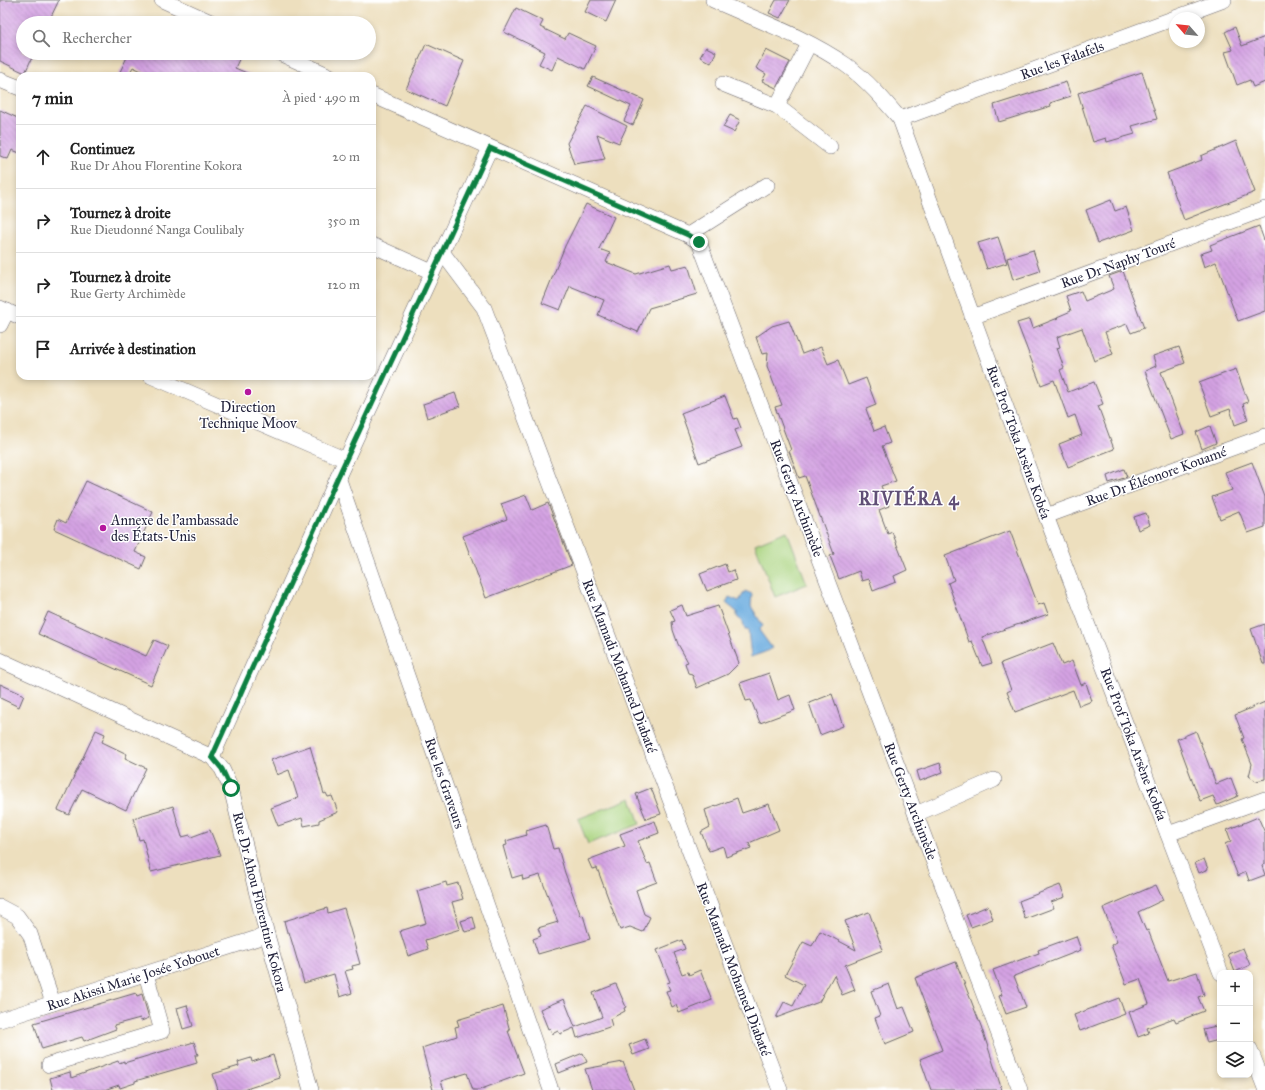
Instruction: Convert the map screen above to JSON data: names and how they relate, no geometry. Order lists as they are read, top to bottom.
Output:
{
  "streets": {
    "street": [
      "Rue les Falafels",
      "Rue Dr Naphy Touré",
      "Rue Prof Toka Arsène Kobéa",
      "Rue Dr Éléonore Kouamé",
      "Rue Gerty Archimède",
      "Rue Mamadi Mohamed Diabaté",
      "Rue les Graveurs",
      "Rue Dr Ahou Florentine Kokora",
      "Rue Akissi Marie Josée Yobouet"
    ]
  },
  "crossings": [
    ["Rue les Falafels", "Rue Prof Toka Arsène Kobéa"],
    ["Rue Dr Naphy Touré", "Rue Prof Toka Arsène Kobéa"],
    ["Rue Prof Toka Arsène Kobéa", "Rue Dr Éléonore Kouamé"],
    ["Rue Dr Ahou Florentine Kokora", "Rue Akissi Marie Josée Yobouet"]
  ],
  "districts": ["RIVIÉRA 4"],
  "places": ["Direction Technique Moov", "Annexe de l'ambassade des États-Unis"],
  "north": "top left",
  "page": {
    "search": "Rechercher",
    "heading": ["7 min", "À pied · 490 m"],
    "list": [
      ["Continuez", "Rue Dr Ahou Florentine Kokora", "20 m"],
      ["Tournez à droite", "Rue Dieudonné Nanga Coulibaly", "350 m"],
      ["Tournez à droite", "Rue Gerty Archimède", "120 m"],
      "Arrivée à destination"
    ],
    "map_buttons": ["+", "−"]
  }
}
